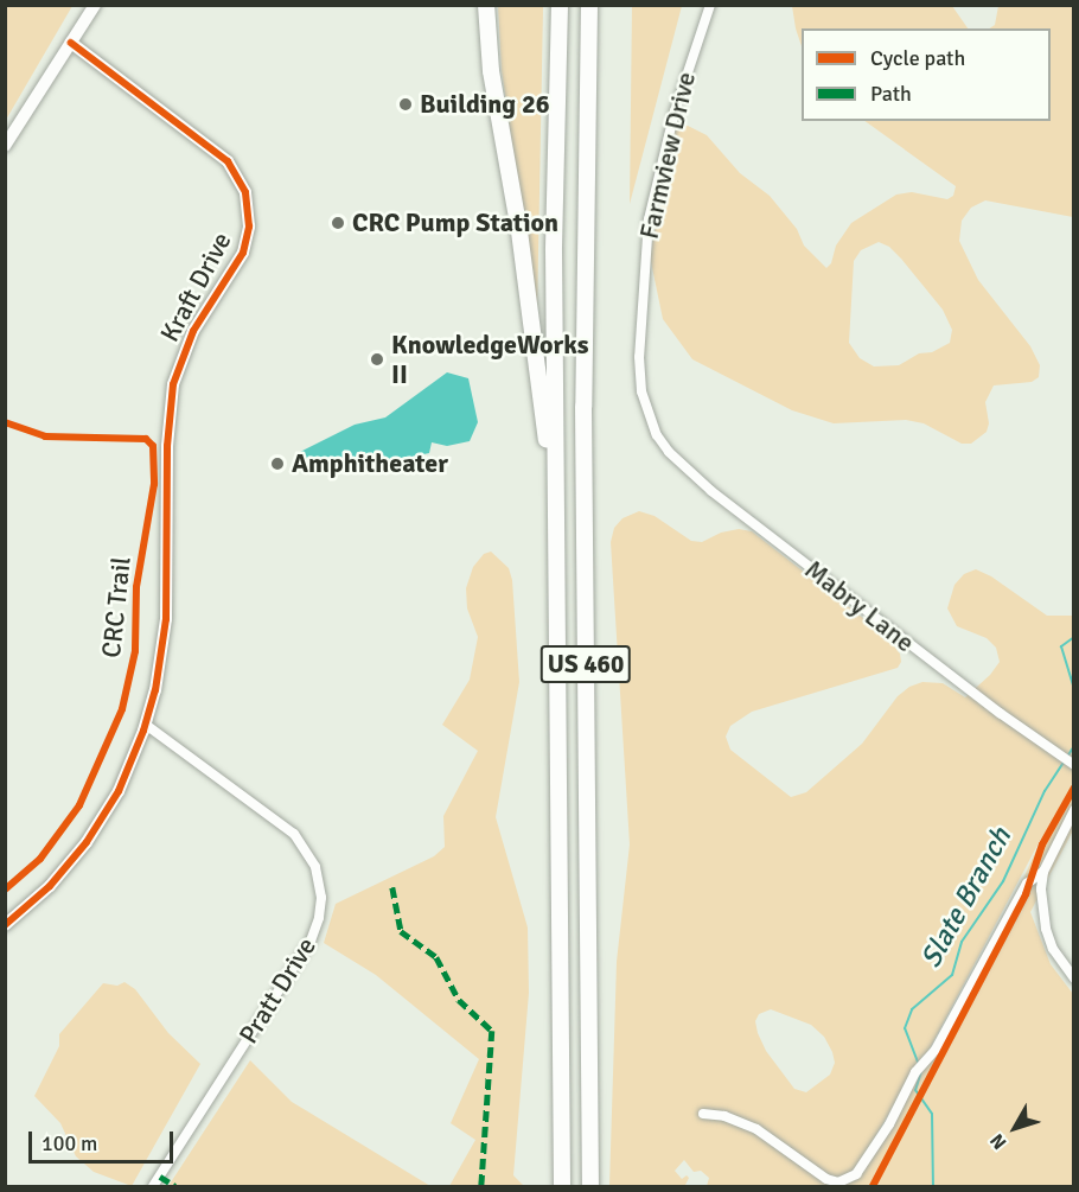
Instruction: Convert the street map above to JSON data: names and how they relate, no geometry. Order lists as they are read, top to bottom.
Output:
{
  "streets": {
    "highway": ["US 460"],
    "street": [
      "Farmview Drive",
      "Kraft Drive",
      "Mabry Lane",
      "Pratt Drive"
    ],
    "cycle path": ["CRC Trail"]
  },
  "crossings": [
    ["Farmview Drive", "Mabry Lane"],
    ["Kraft Drive", "Pratt Drive"]
  ],
  "water": ["Slate Branch"],
  "places": [
    "Building 26",
    "CRC Pump Station",
    "KnowledgeWorks II",
    "Amphitheater"
  ],
  "legend": ["Cycle path", "Path"],
  "scale_bar": "100 m",
  "north": "bottom left"
}
